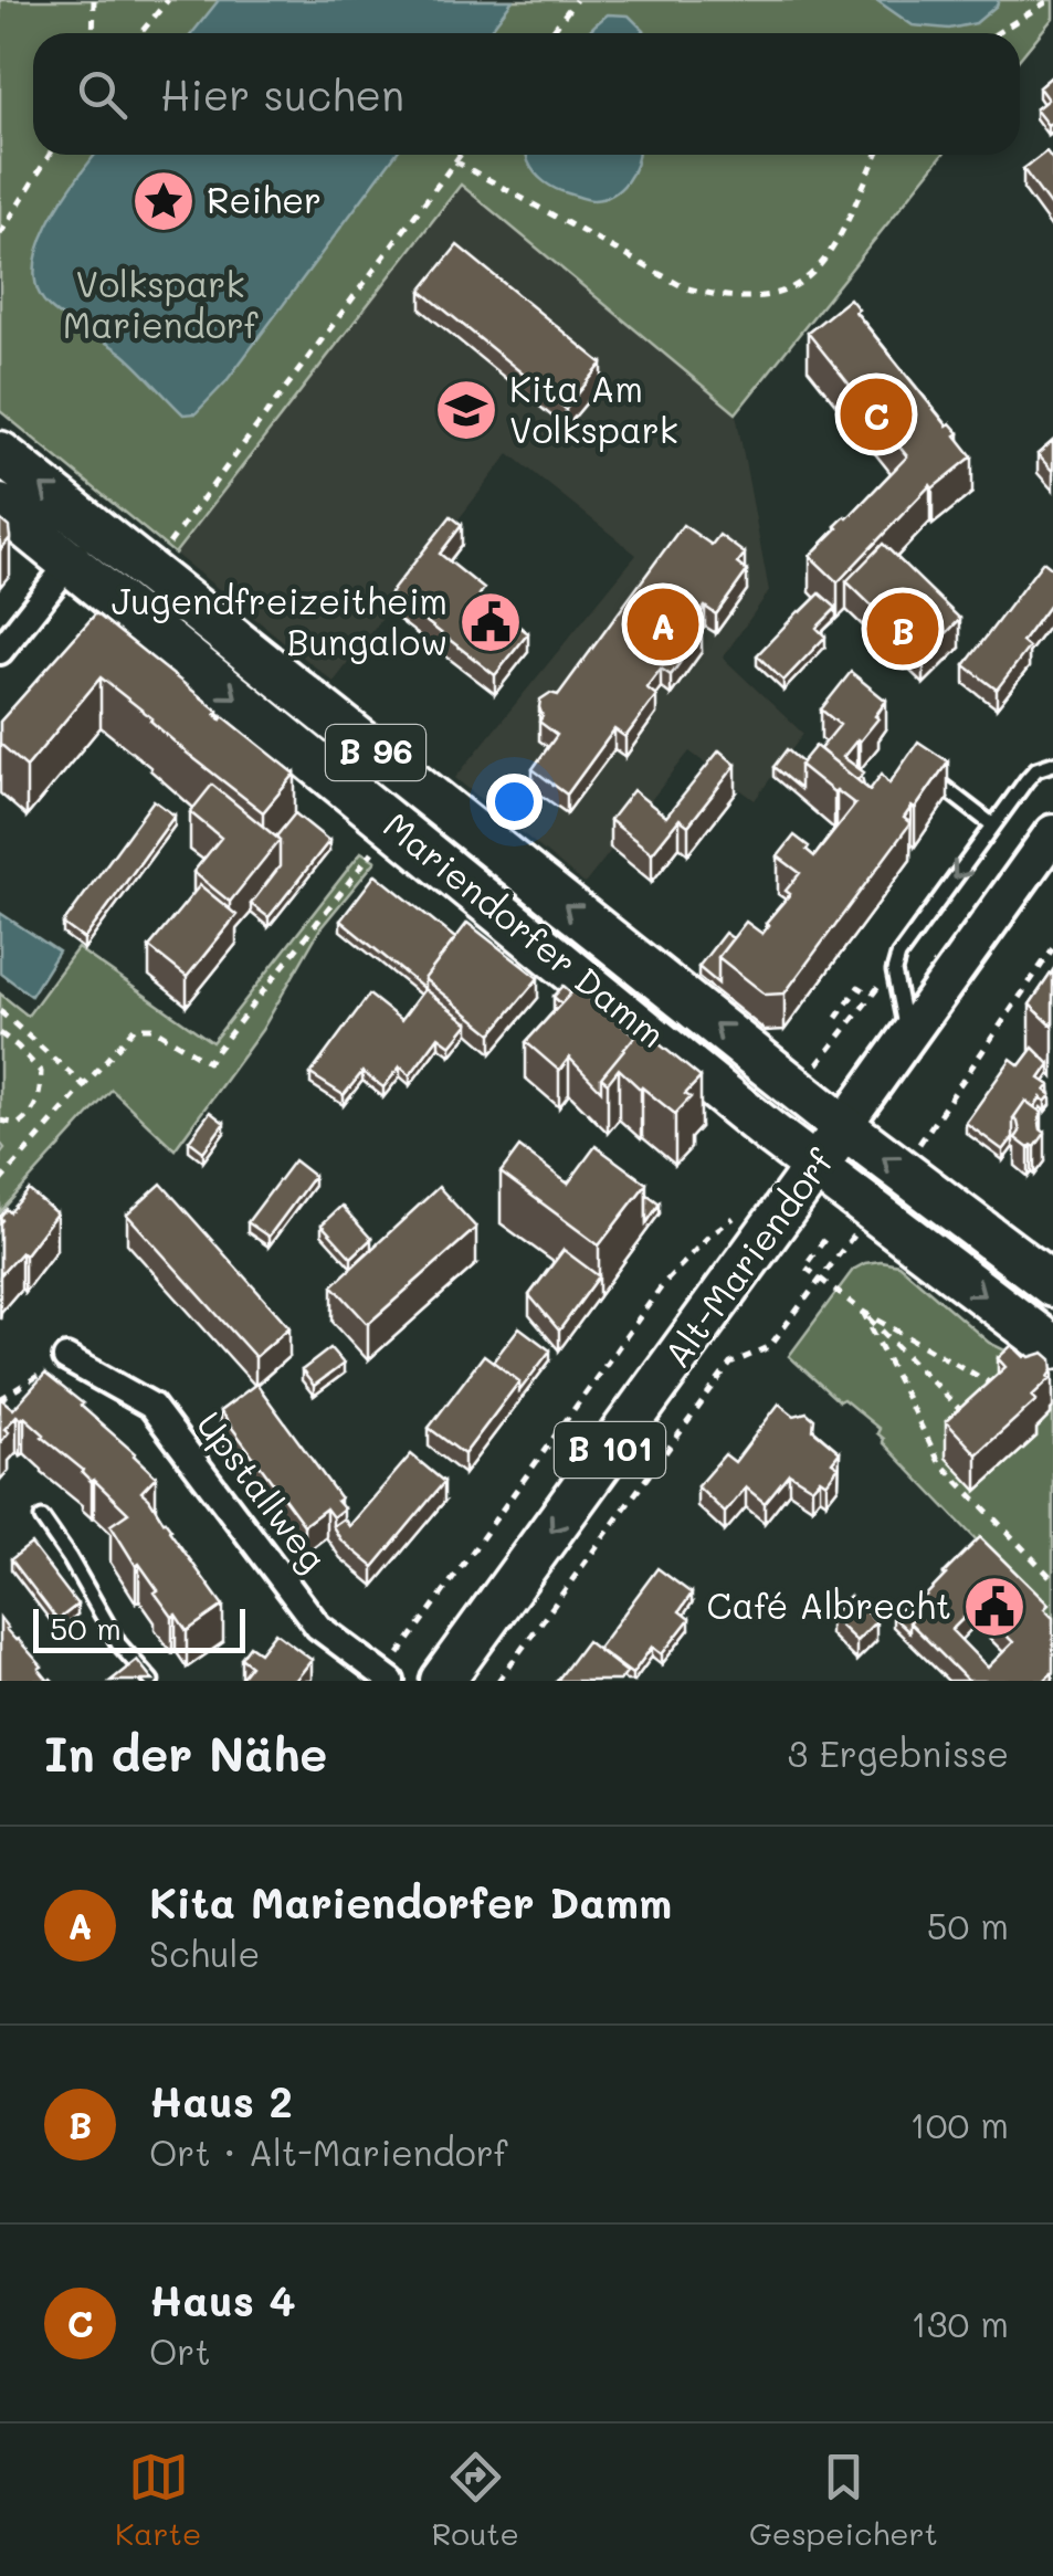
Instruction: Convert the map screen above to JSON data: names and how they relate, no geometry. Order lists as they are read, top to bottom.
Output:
{
  "streets": {
    "main road": [
      "B 96",
      "Mariendorfer Damm",
      "Alt-Mariendorf",
      "B 101"
    ],
    "street": ["Upstallweg"]
  },
  "crossings": [
    ["Mariendorfer Damm", "Alt-Mariendorf"]
  ],
  "one_way": ["Alt-Mariendorf"],
  "parks": ["Volkspark Mariendorf"],
  "places": {
    "place": ["Reiher"],
    "school or university": ["Kita Am Volkspark"],
    "public building": ["Jugendfreizeitheim Bungalow", "Café Albrecht"]
  },
  "scale_bar": "50 m",
  "page": {
    "search": "Hier suchen",
    "pins": ["C", "A", "B"],
    "scale": "50 m",
    "heading": ["In der Nähe", "3 Ergebnisse"],
    "list": [
      {
        "mark": "A",
        "name": "Kita Mariendorfer Damm",
        "note": "Schule",
        "value": "50 m"
      },
      {
        "mark": "B",
        "name": "Haus 2",
        "note": "Ort · Alt-Mariendorf",
        "value": "100 m"
      },
      {
        "mark": "C",
        "name": "Haus 4",
        "note": "Ort",
        "value": "130 m"
      }
    ],
    "nav": ["Karte", "Route", "Gespeichert"]
  }
}
